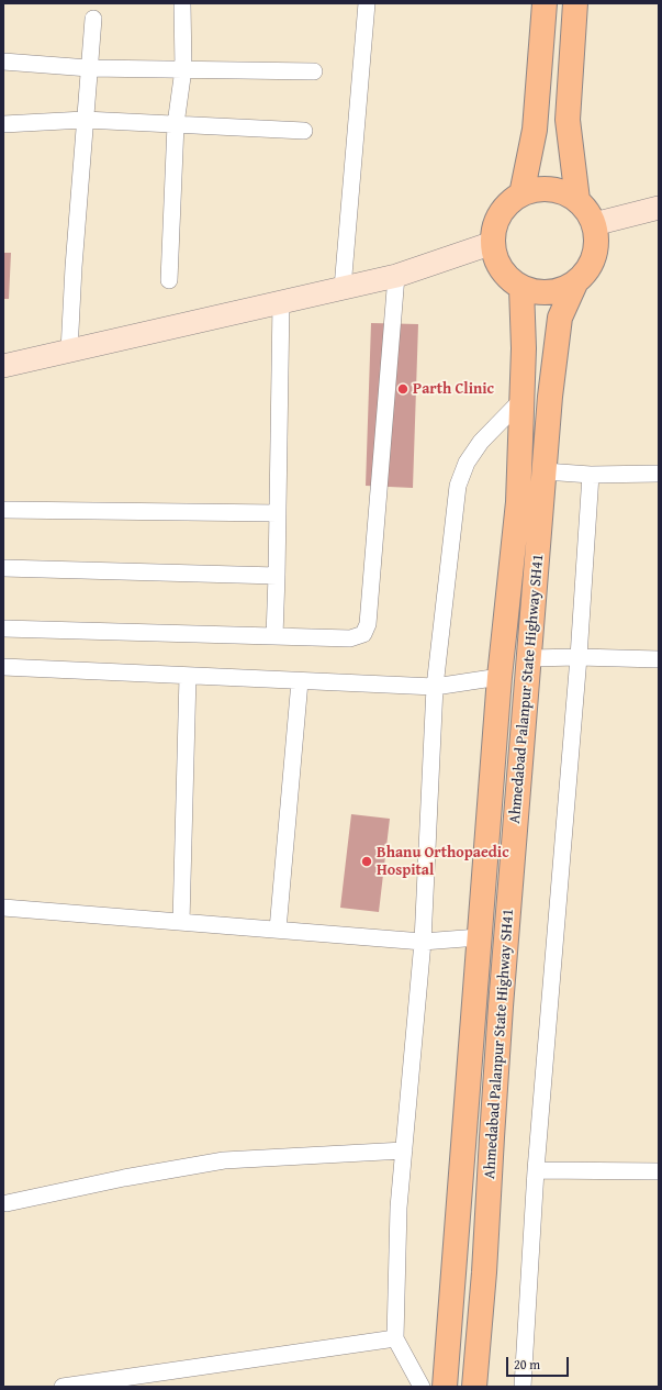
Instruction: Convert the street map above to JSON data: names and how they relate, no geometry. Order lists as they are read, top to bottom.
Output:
{
  "streets": {
    "main road": ["Ahmedabad Palanpur State Highway SH41"]
  },
  "places": ["Parth Clinic", "Bhanu Orthopaedic Hospital"],
  "scale_bar": "20 m"
}
